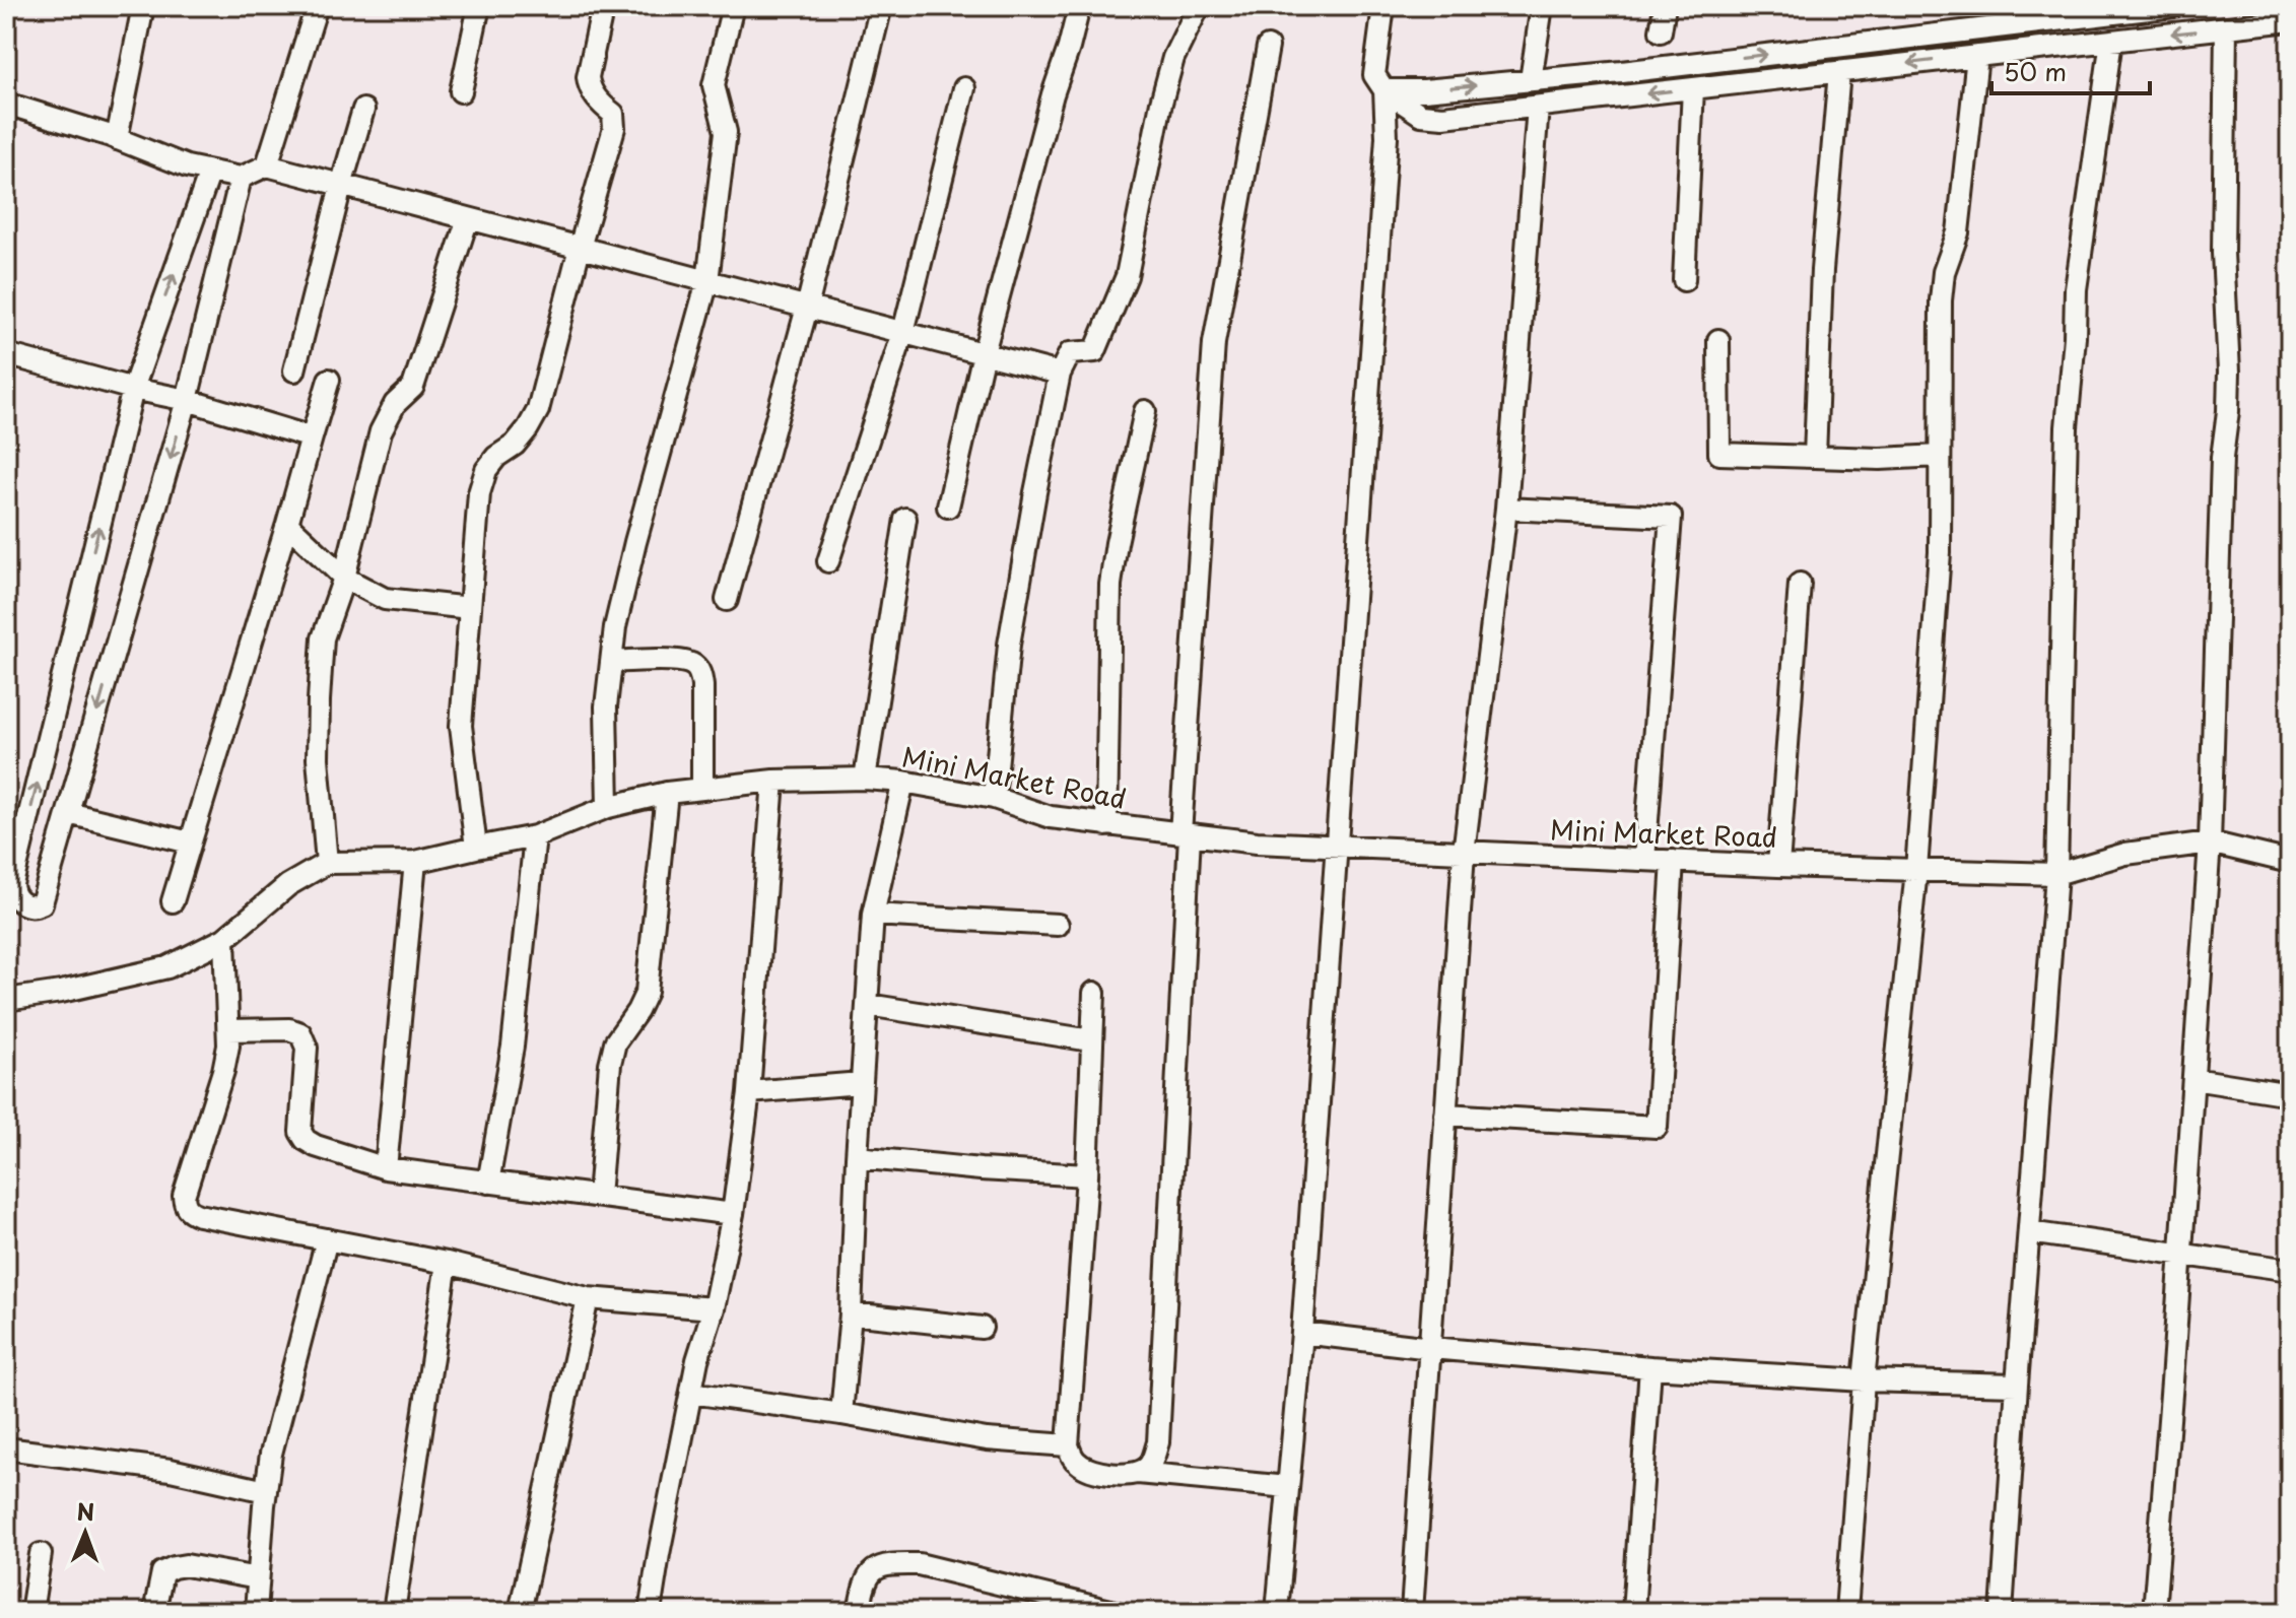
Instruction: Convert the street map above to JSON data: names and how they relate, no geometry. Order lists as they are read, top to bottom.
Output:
{
  "streets": {
    "street": ["Mini Market Road"]
  },
  "scale_bar": "50 m",
  "north": "top"
}
